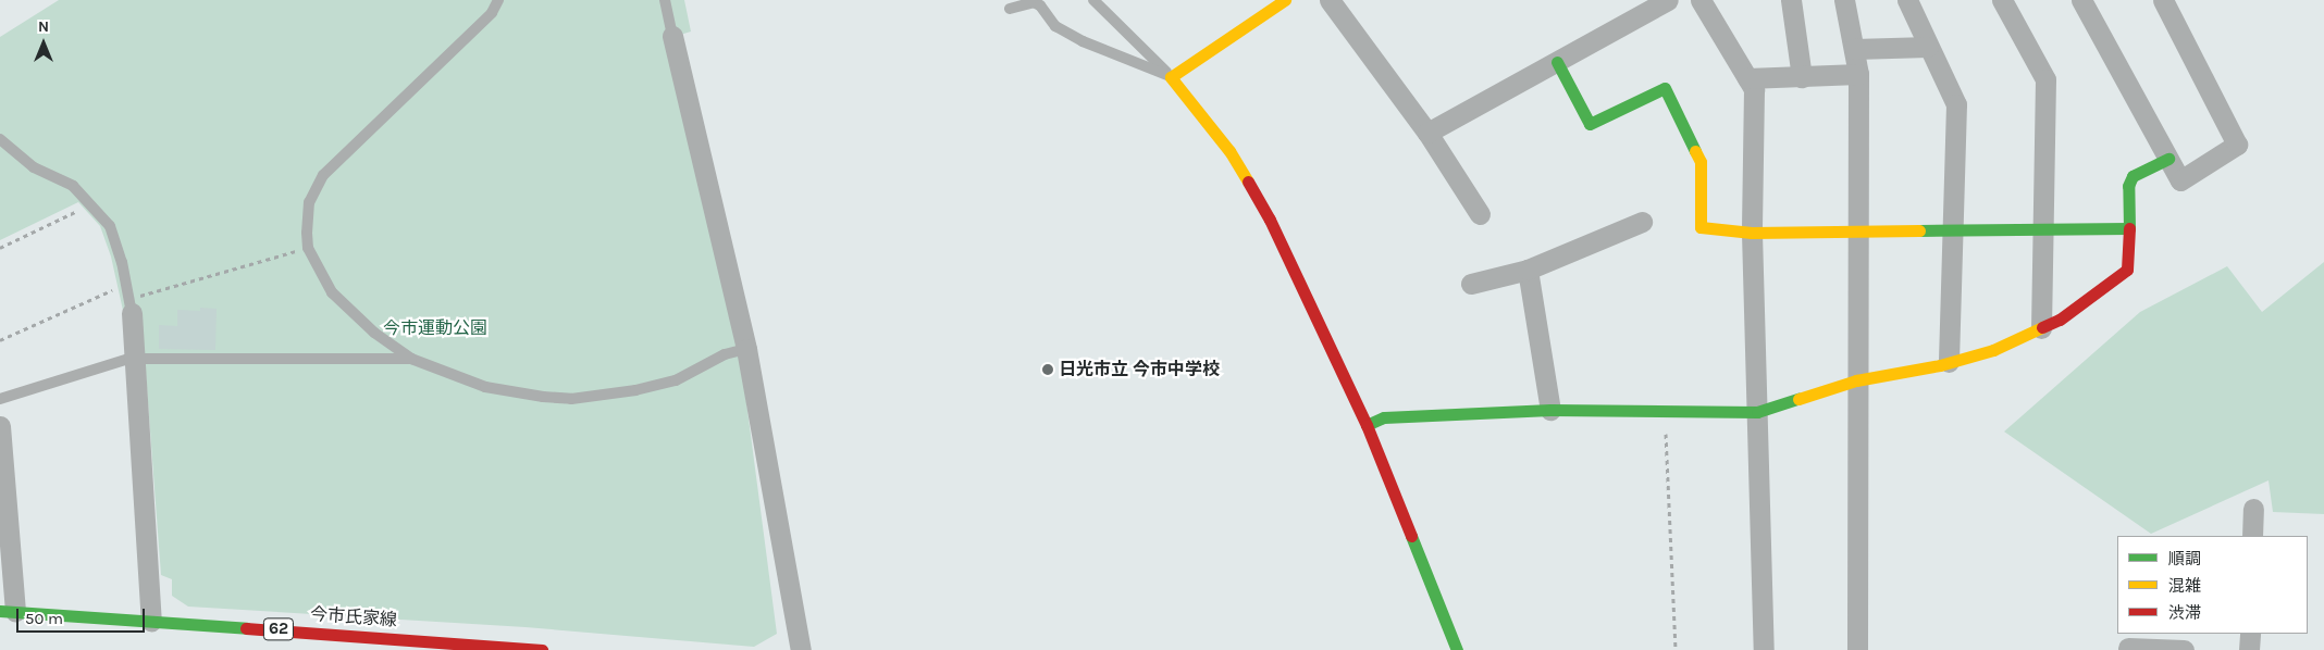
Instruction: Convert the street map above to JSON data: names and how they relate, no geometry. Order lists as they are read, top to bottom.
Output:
{
  "streets": {
    "street": ["今市氏家線", "62"]
  },
  "parks": ["今市運動公園"],
  "places": ["日光市立 今市中学校"],
  "legend": ["順調", "混雑", "渋滞"],
  "scale_bar": "50 m",
  "north": "top"
}
